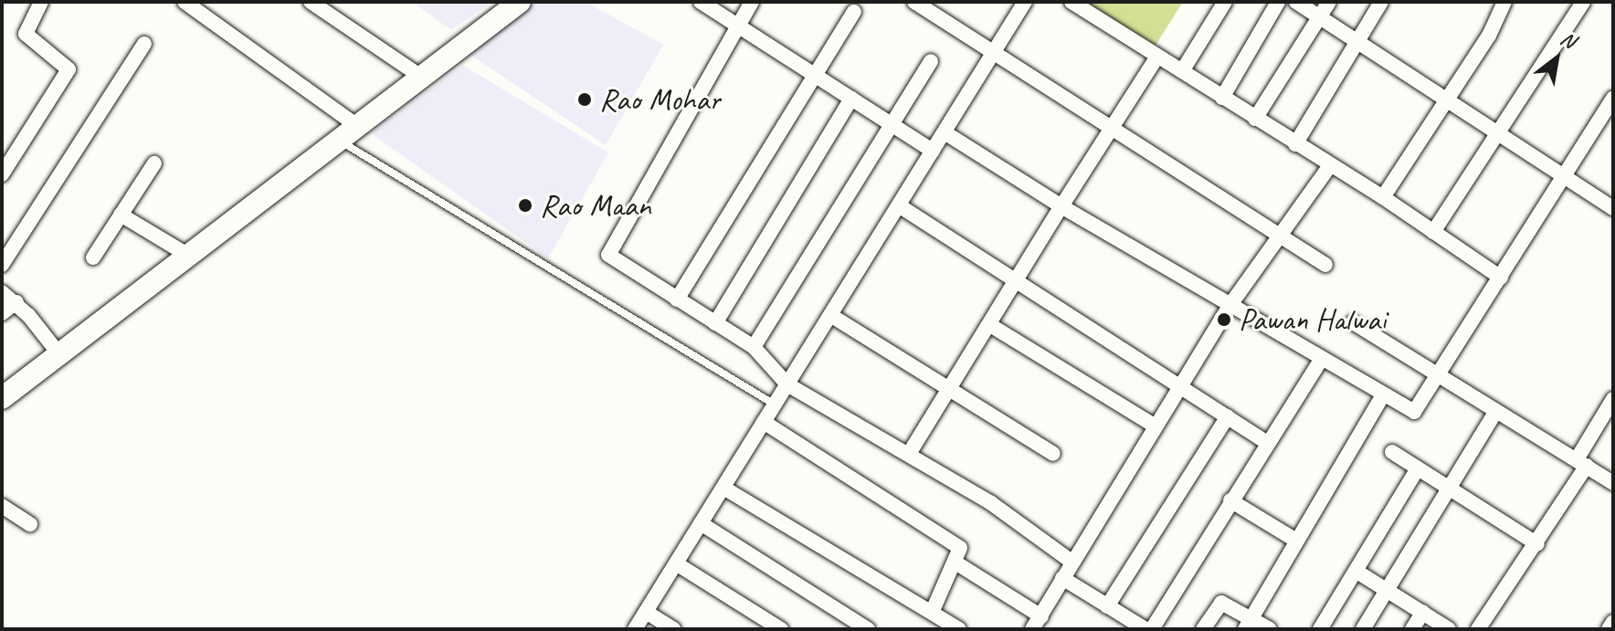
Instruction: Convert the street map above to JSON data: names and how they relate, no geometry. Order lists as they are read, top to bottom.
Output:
{
  "places": ["Rao Mohar", "Rao Maan", "Pawan Halwai"],
  "north": "top right"
}
